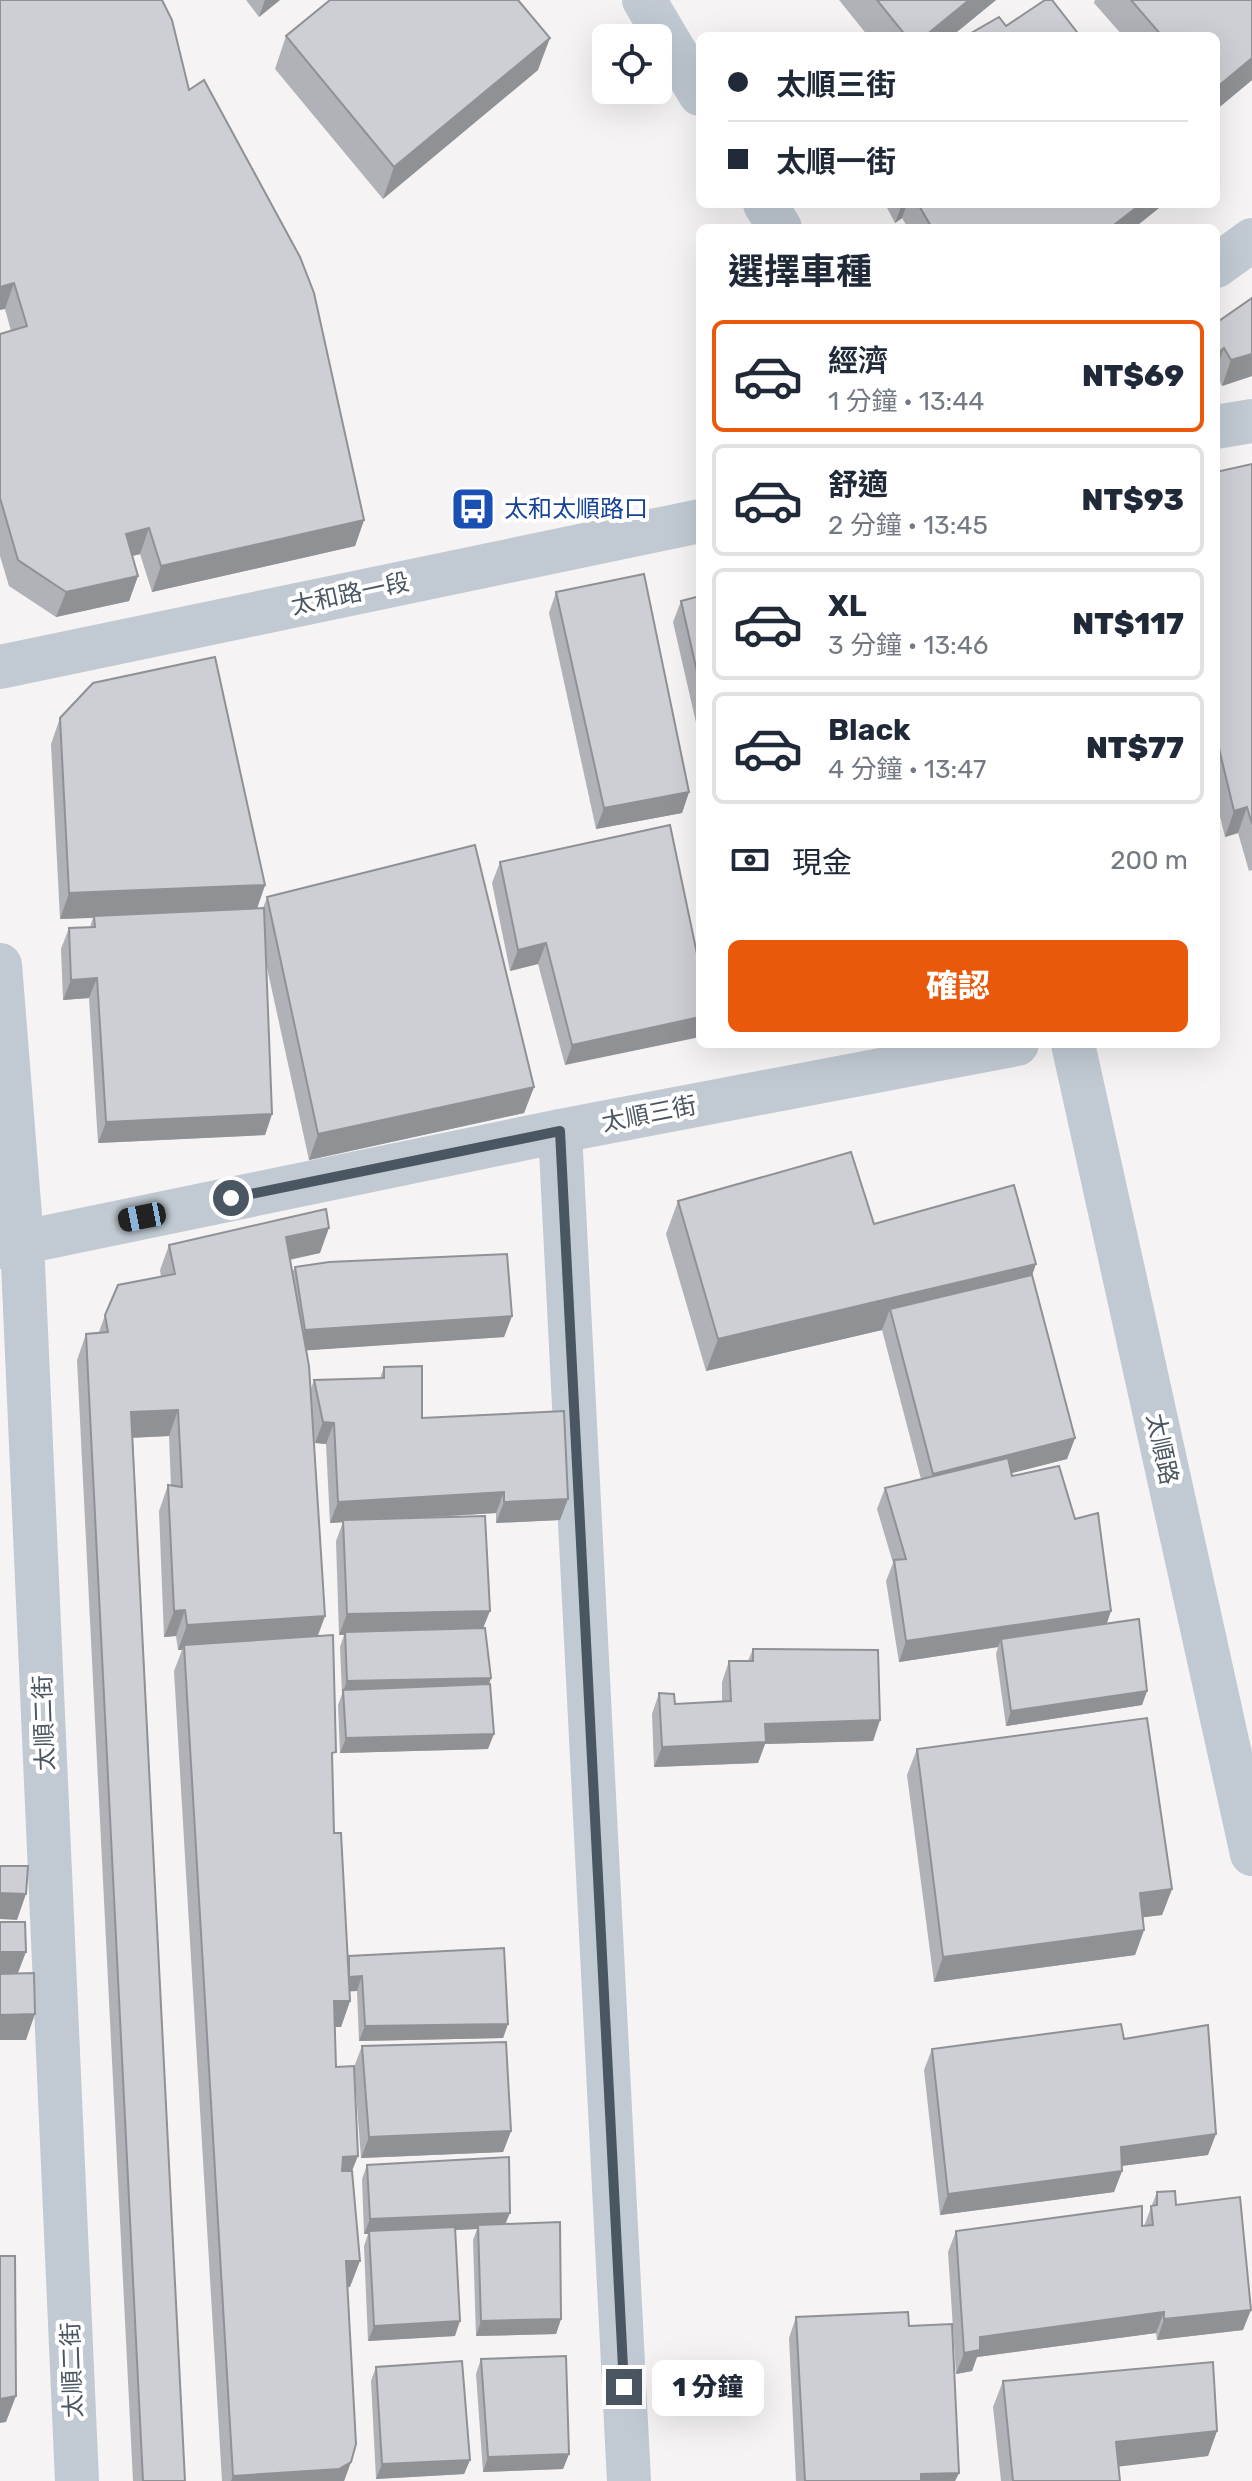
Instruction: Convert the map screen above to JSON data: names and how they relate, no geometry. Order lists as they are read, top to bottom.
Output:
{
  "streets": {
    "street": [
      "太和路一段",
      "太順三街",
      "太順路",
      "太順二街"
    ]
  },
  "crossings": [
    ["太順三街", "太順二街"]
  ],
  "places": {
    "bus stop": ["太和太順路口"]
  },
  "page": {
    "banner": ["太順三街", "太順一街"],
    "heading": "選擇車種",
    "list": [
      {
        "name": "經濟",
        "note": "1 分鐘 · 13:44",
        "value": "NT$69"
      },
      {
        "name": "舒適",
        "note": "2 分鐘 · 13:45",
        "value": "NT$93"
      },
      {
        "name": "XL",
        "note": "3 分鐘 · 13:46",
        "value": "NT$117"
      },
      {
        "name": "Black",
        "note": "4 分鐘 · 13:47",
        "value": "NT$77"
      }
    ],
    "pay": ["現金", "200 m"],
    "buttons": "確認",
    "bubble": "1 分鐘"
  }
}
